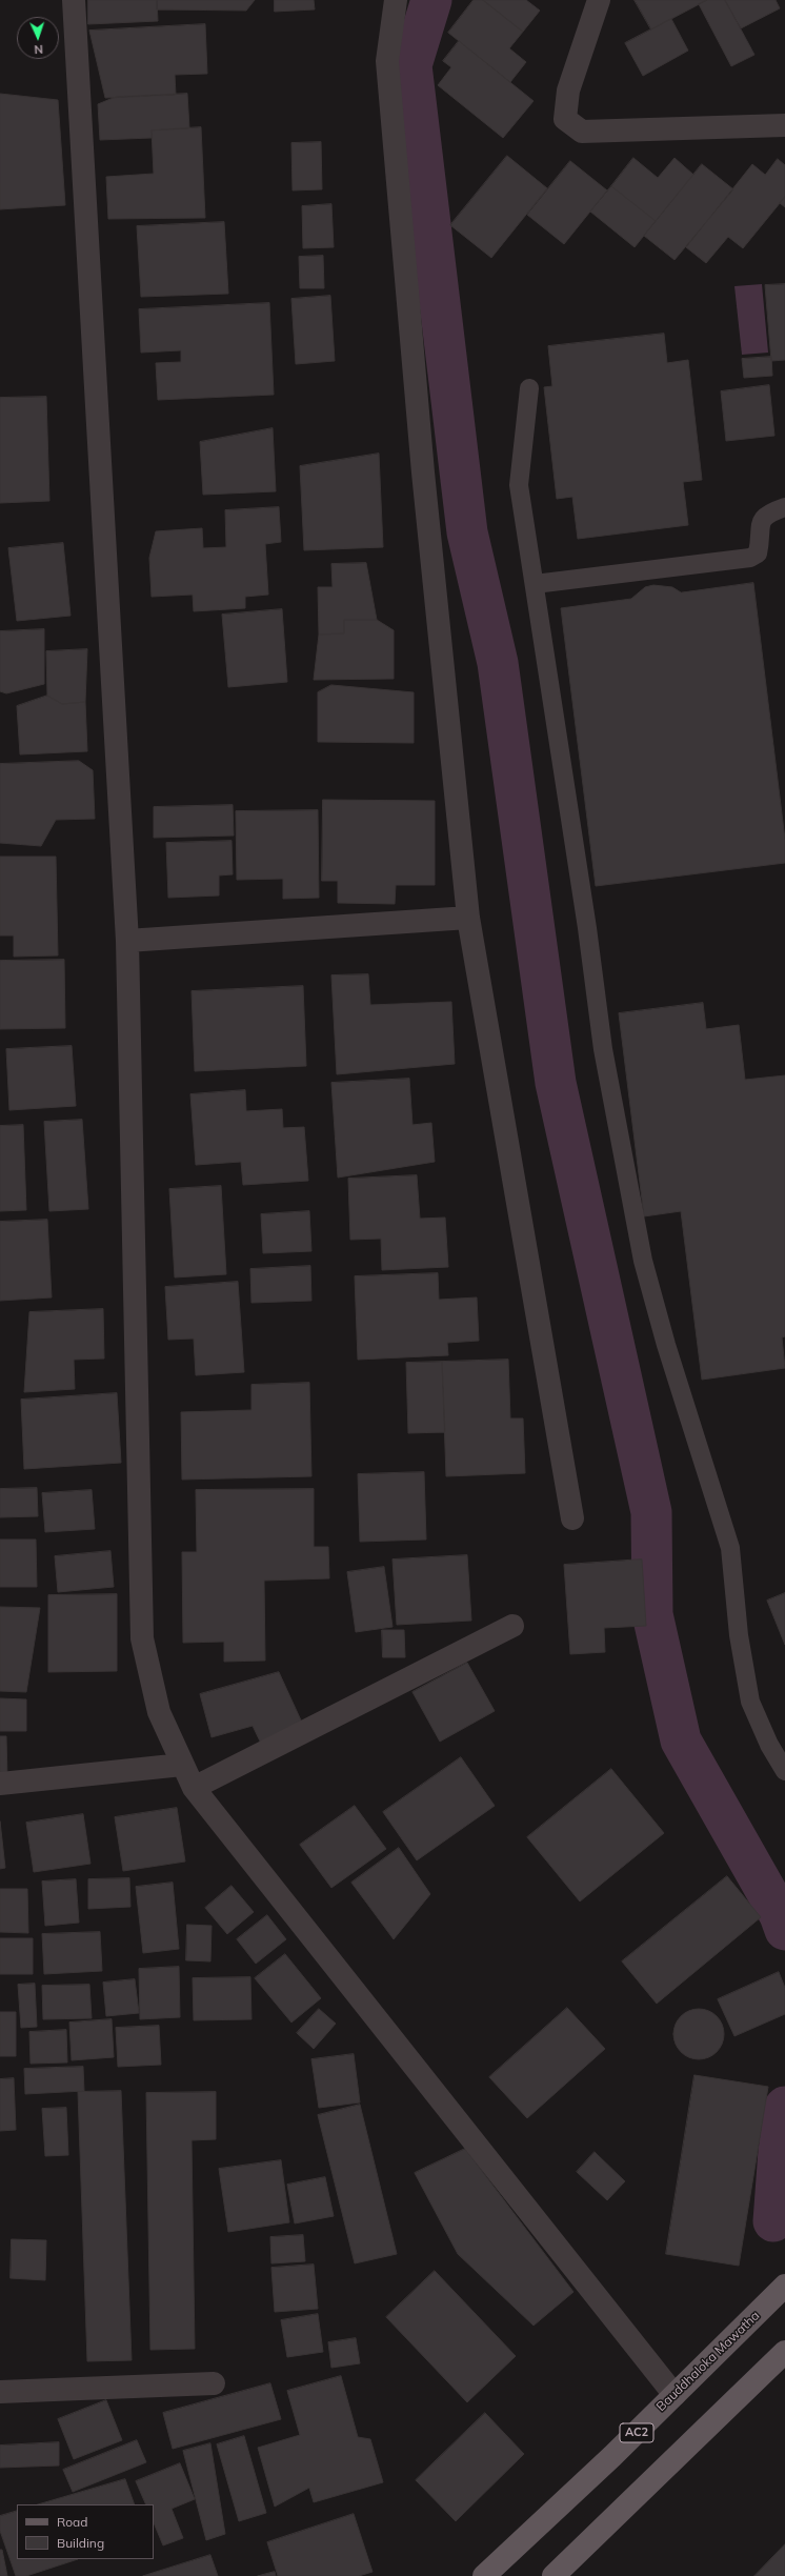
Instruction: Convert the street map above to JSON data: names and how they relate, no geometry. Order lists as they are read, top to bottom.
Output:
{
  "streets": {
    "main road": ["Bauddhaloka Mawatha", "AC2"]
  },
  "legend": ["Road", "Building"],
  "north": "bottom"
}
